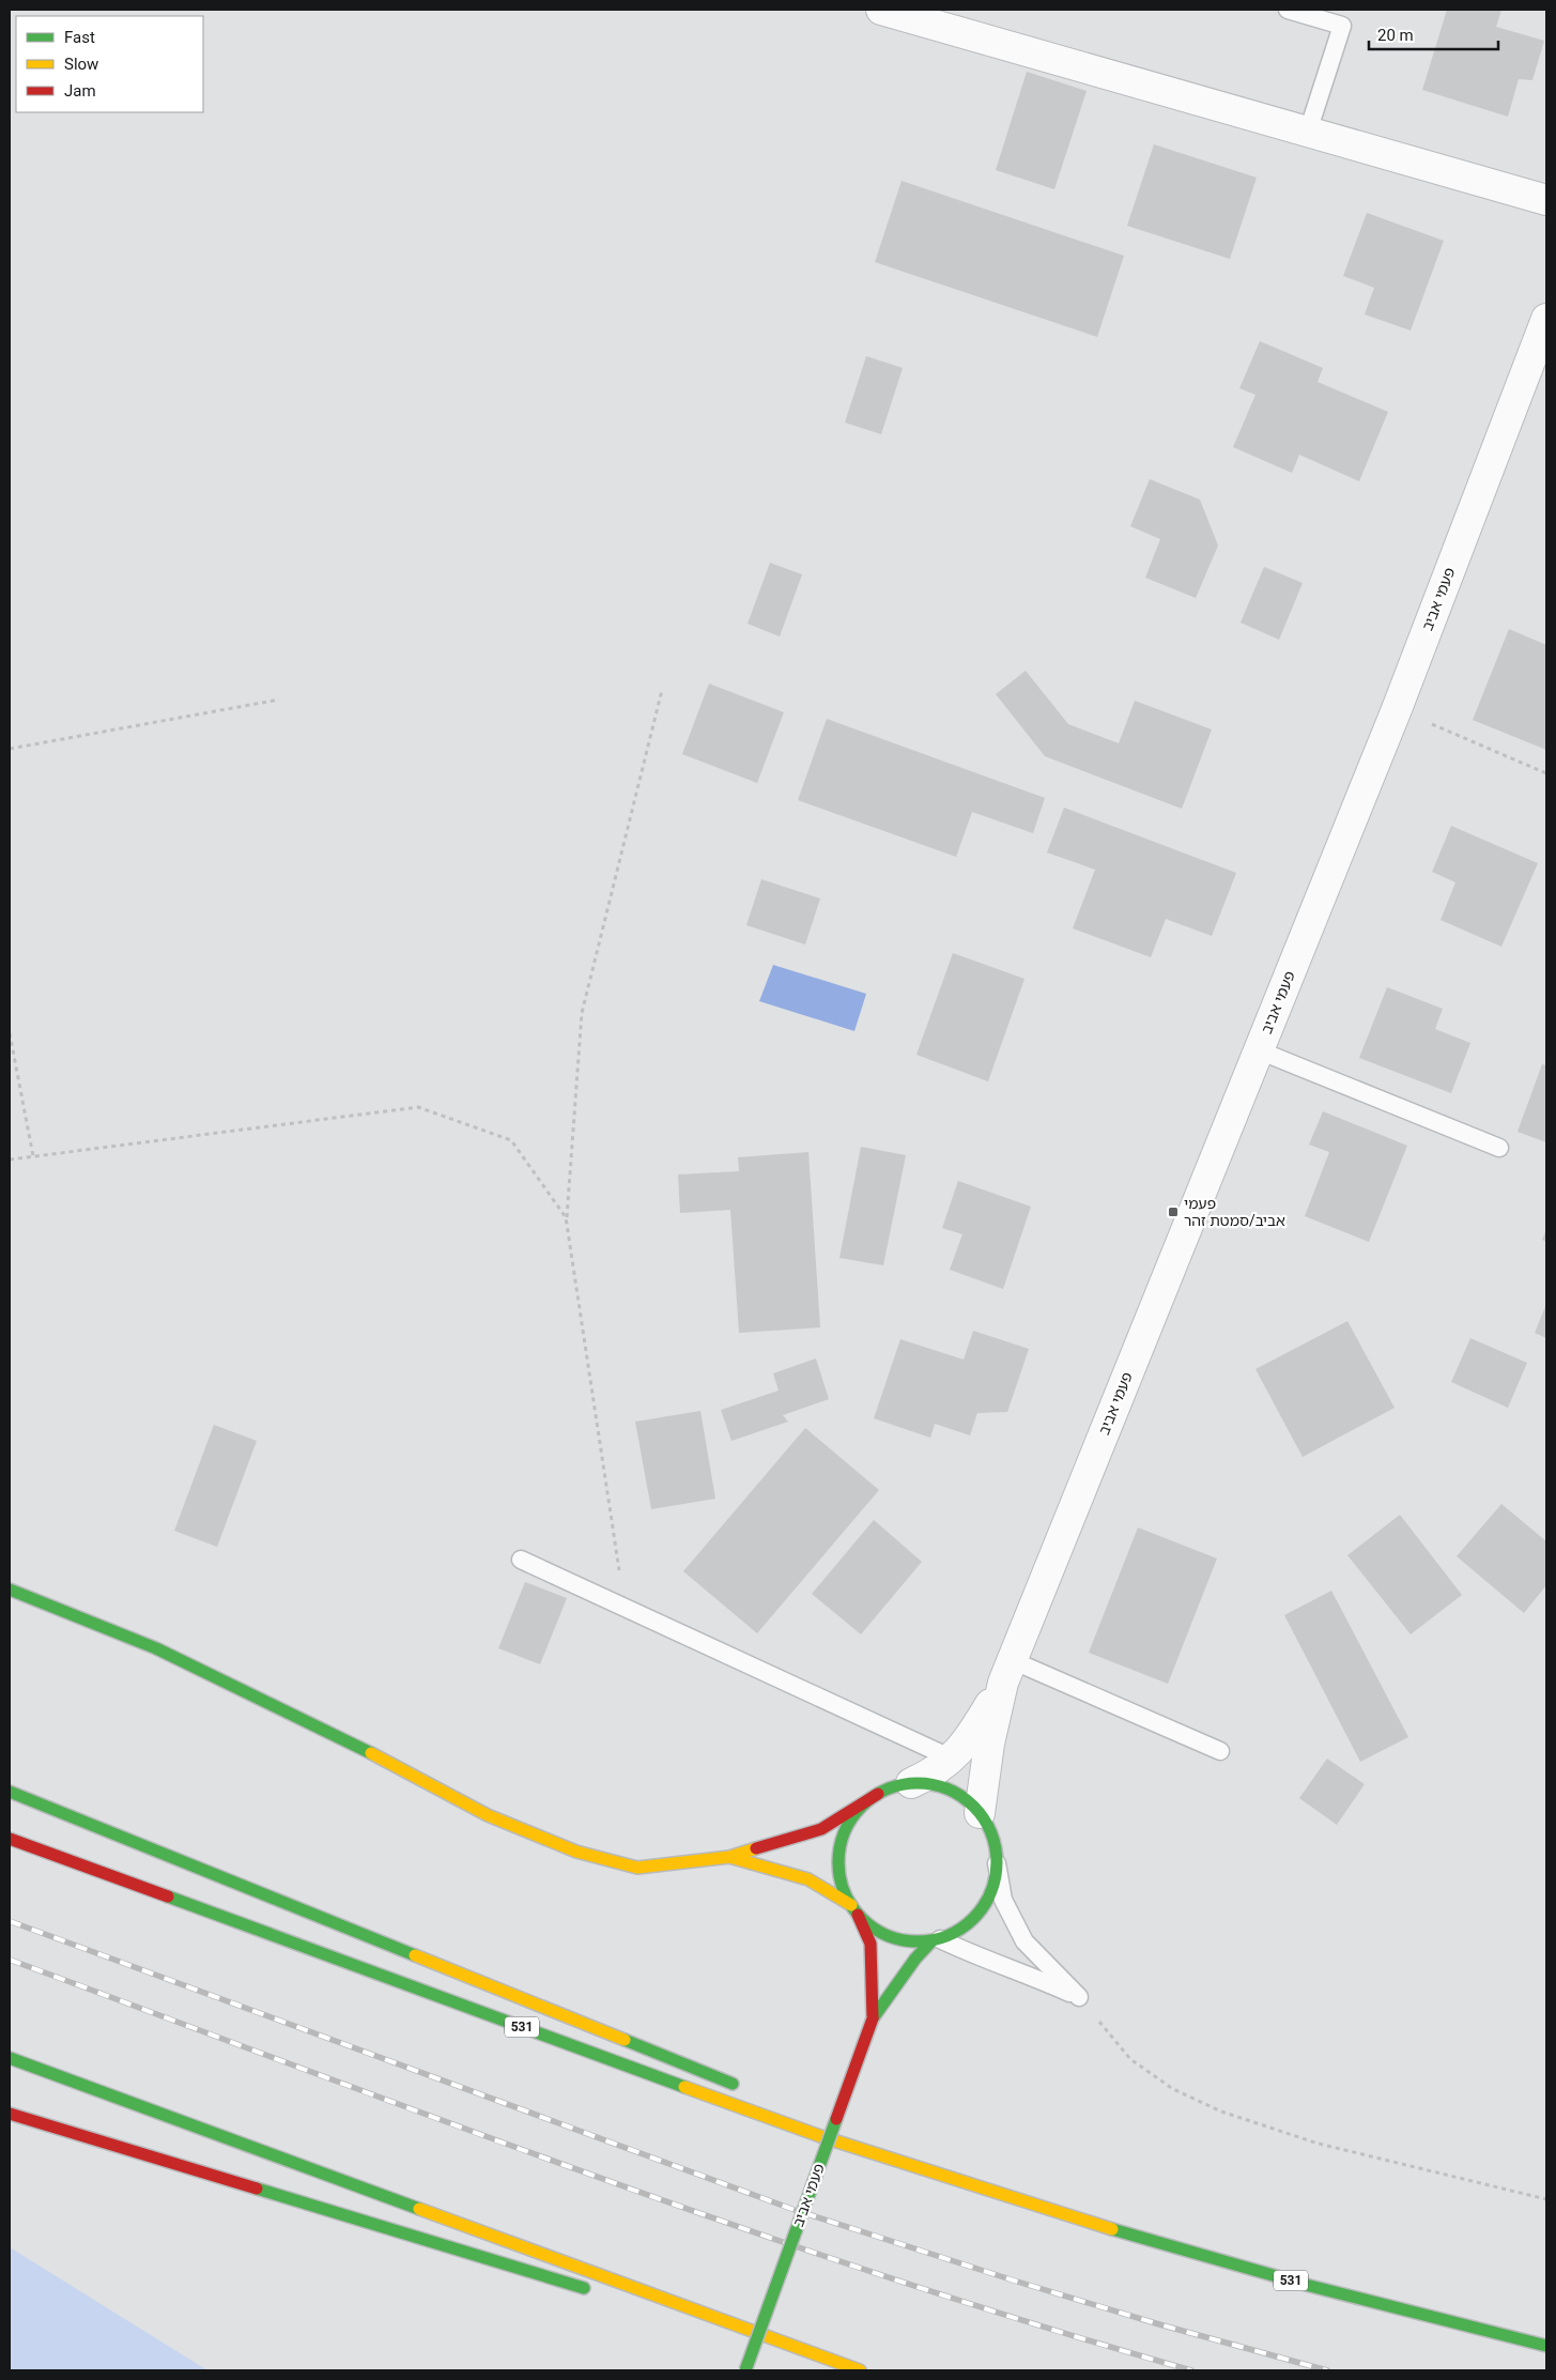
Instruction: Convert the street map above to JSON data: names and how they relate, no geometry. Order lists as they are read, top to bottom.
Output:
{
  "streets": {
    "main road": ["פעמי אביב", "531"]
  },
  "places": {
    "transit": ["פעמי אביב/סמטת זהר"]
  },
  "legend": ["Fast", "Slow", "Jam"],
  "scale_bar": "20 m"
}
